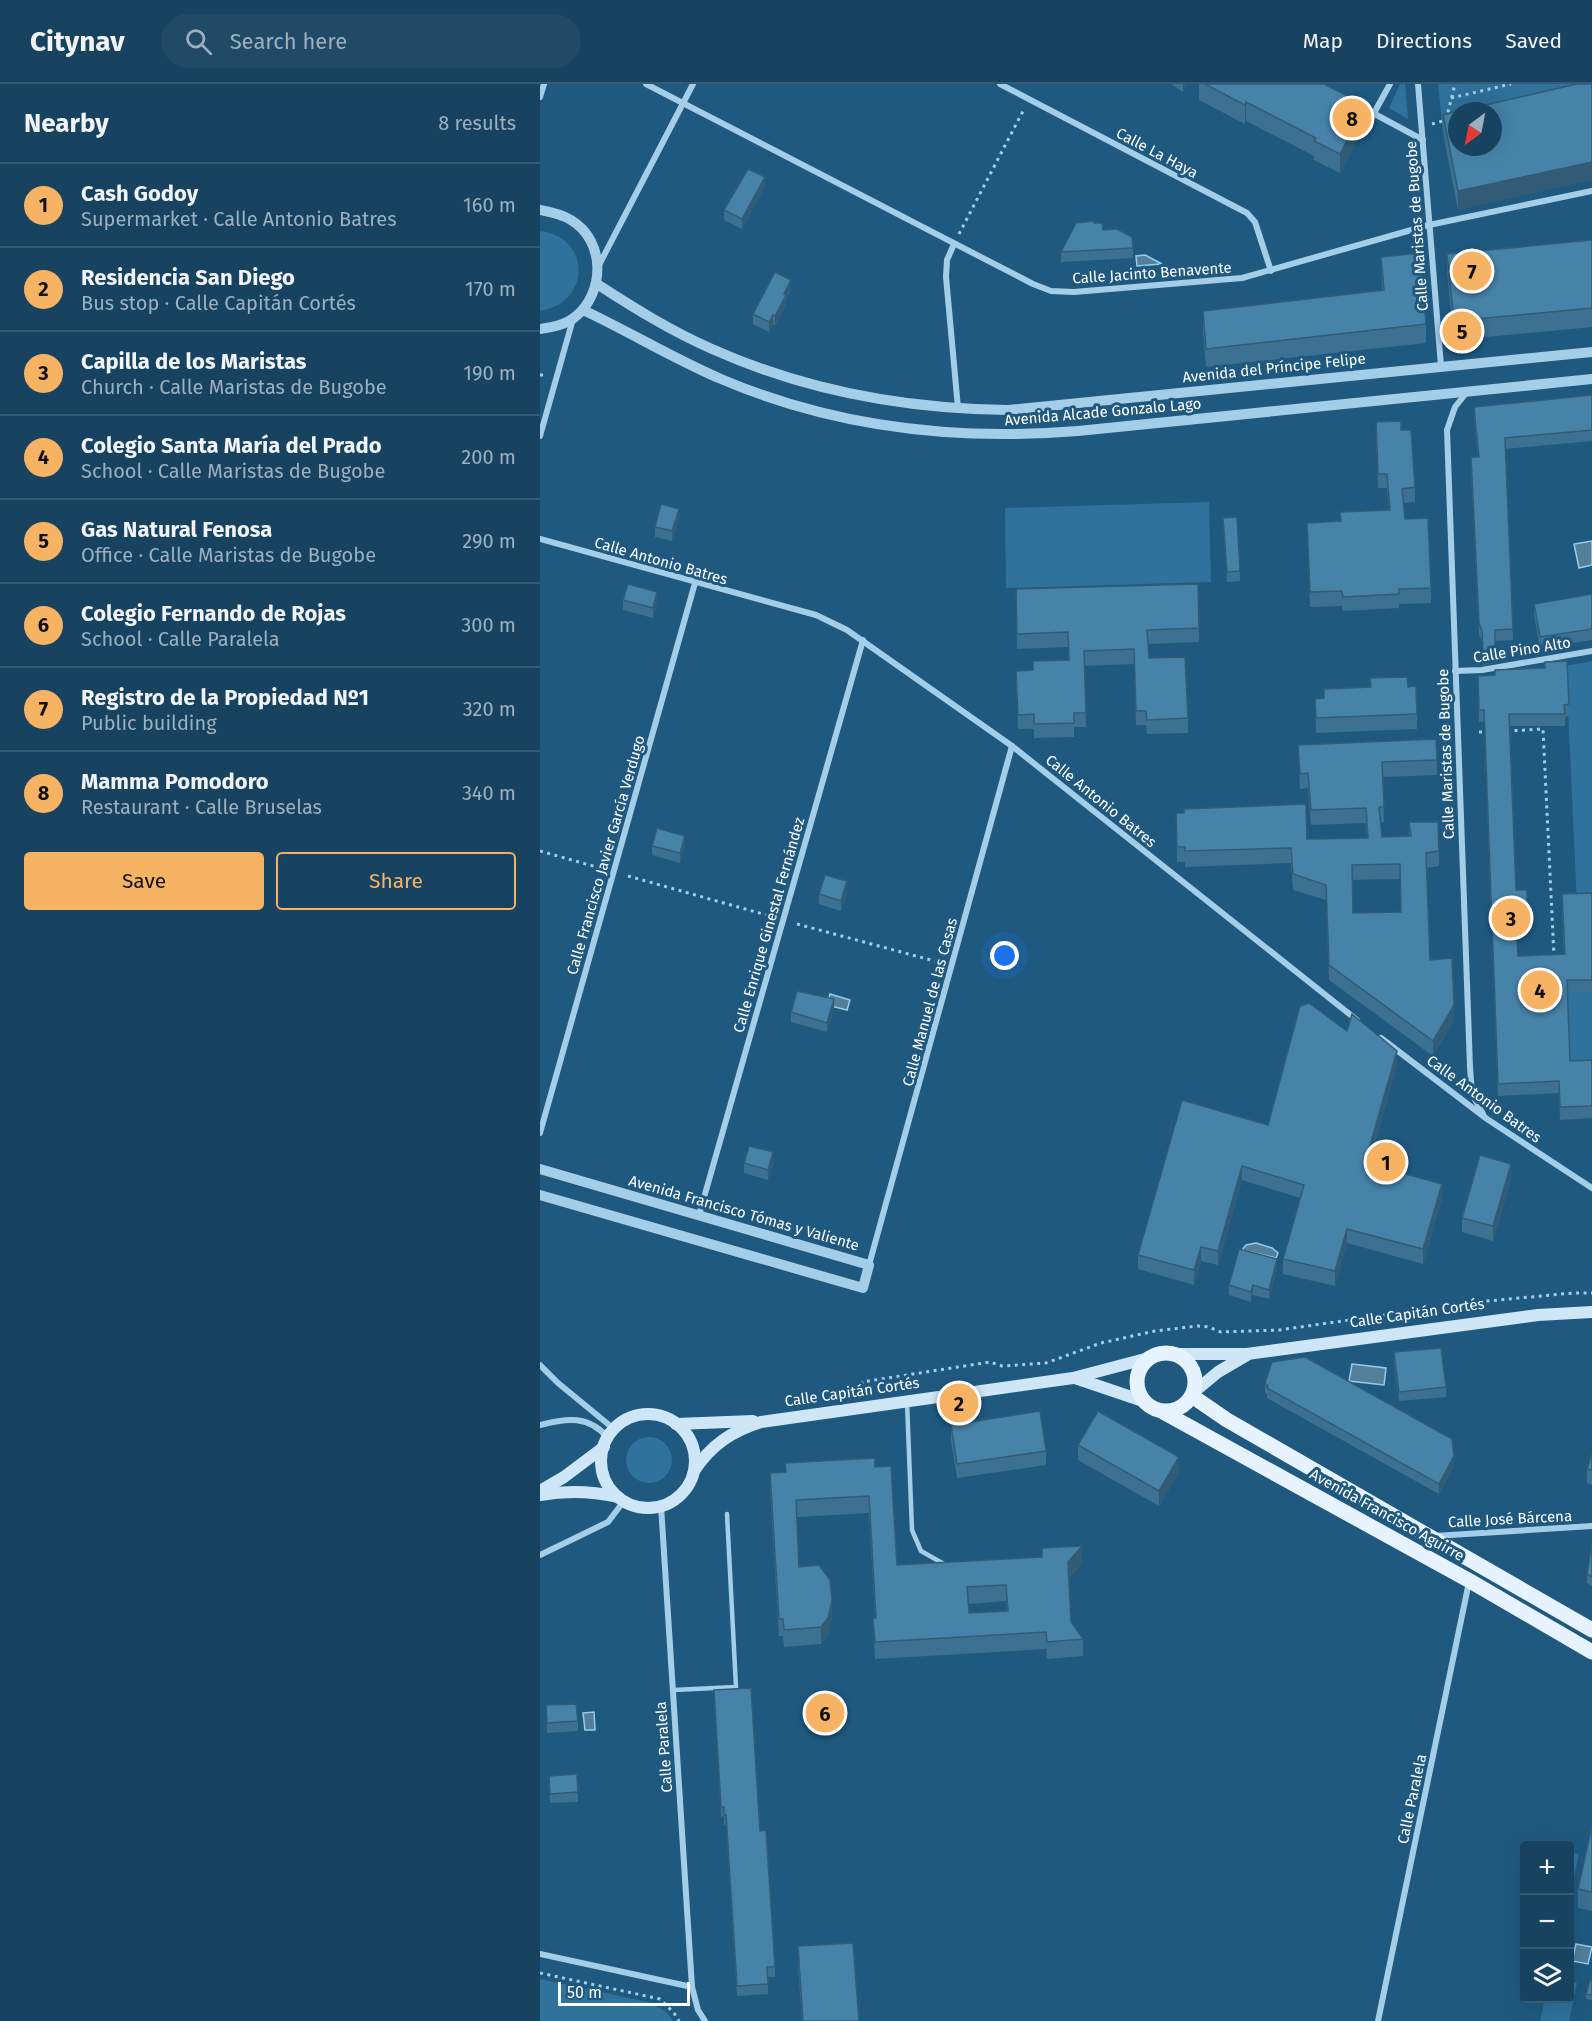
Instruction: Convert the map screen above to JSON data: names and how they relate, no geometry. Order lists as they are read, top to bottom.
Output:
{
  "streets": {
    "main road": ["Calle Capitán Cortés", "Avenida Francisco Aguirre"],
    "street": [
      "Calle La Haya",
      "Calle Maristas de Bugobe",
      "Calle Jacinto Benavente",
      "Avenida del Príncipe Felipe",
      "Avenida Alcade Gonzalo Lago",
      "Calle Antonio Batres",
      "Calle Pino Alto",
      "Calle Francisco Javier García Verdugo",
      "Calle Enrique Ginestal Fernández",
      "Calle Manuel de las Casas",
      "Avenida Francisco Tómas y Valiente",
      "Calle José Bárcena",
      "Calle Paralela"
    ]
  },
  "crossings": [
    ["Calle La Haya", "Calle Jacinto Benavente"],
    ["Calle Maristas de Bugobe", "Calle Jacinto Benavente"],
    ["Calle Maristas de Bugobe", "Avenida del Príncipe Felipe"],
    ["Calle Maristas de Bugobe", "Avenida Alcade Gonzalo Lago"],
    ["Calle Maristas de Bugobe", "Calle Antonio Batres"],
    ["Calle Maristas de Bugobe", "Calle Pino Alto"],
    ["Calle Antonio Batres", "Calle Francisco Javier García Verdugo"],
    ["Calle Antonio Batres", "Calle Enrique Ginestal Fernández"],
    ["Calle Antonio Batres", "Calle Manuel de las Casas"],
    ["Calle Enrique Ginestal Fernández", "Avenida Francisco Tómas y Valiente"],
    ["Calle Manuel de las Casas", "Avenida Francisco Tómas y Valiente"],
    ["Calle Capitán Cortés", "Avenida Francisco Aguirre"],
    ["Calle Capitán Cortés", "Calle Paralela"],
    ["Avenida Francisco Aguirre", "Calle José Bárcena"],
    ["Avenida Francisco Aguirre", "Calle Paralela"]
  ],
  "scale_bar": "50 m",
  "north": "bottom left",
  "page": {
    "header": "Citynav",
    "search": "Search here",
    "nav": ["Map", "Directions", "Saved"],
    "heading": ["Nearby", "8 results"],
    "pins": [
      "8",
      "7",
      "5",
      "3",
      "4",
      "1",
      "2",
      "6"
    ],
    "list": [
      {
        "mark": "1",
        "name": "Cash Godoy",
        "note": "Supermarket · Calle Antonio Batres",
        "value": "160 m"
      },
      {
        "mark": "2",
        "name": "Residencia San Diego",
        "note": "Bus stop · Calle Capitán Cortés",
        "value": "170 m"
      },
      {
        "mark": "3",
        "name": "Capilla de los Maristas",
        "note": "Church · Calle Maristas de Bugobe",
        "value": "190 m"
      },
      {
        "mark": "4",
        "name": "Colegio Santa María del Prado",
        "note": "School · Calle Maristas de Bugobe",
        "value": "200 m"
      },
      {
        "mark": "5",
        "name": "Gas Natural Fenosa",
        "note": "Office · Calle Maristas de Bugobe",
        "value": "290 m"
      },
      {
        "mark": "6",
        "name": "Colegio Fernando de Rojas",
        "note": "School · Calle Paralela",
        "value": "300 m"
      },
      {
        "mark": "7",
        "name": "Registro de la Propiedad Nº1",
        "note": "Public building",
        "value": "320 m"
      },
      {
        "mark": "8",
        "name": "Mamma Pomodoro",
        "note": "Restaurant · Calle Bruselas",
        "value": "340 m"
      }
    ],
    "buttons": ["Save", "Share"],
    "map_buttons": ["+", "−"],
    "scale": "50 m"
  }
}
